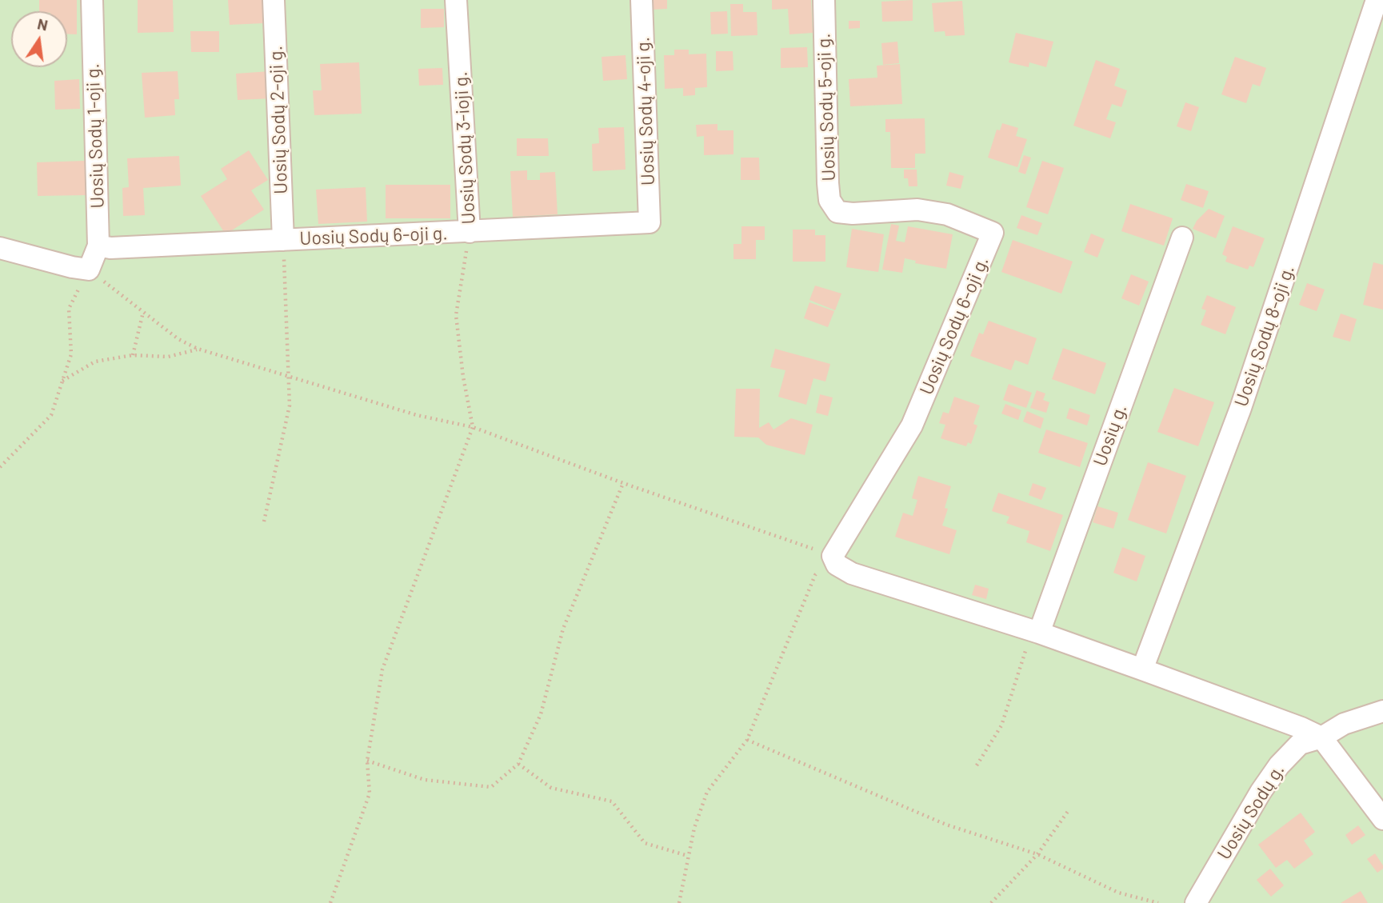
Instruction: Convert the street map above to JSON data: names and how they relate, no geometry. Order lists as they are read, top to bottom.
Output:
{
  "streets": {
    "street": [
      "Uosių Sodų 5-oji g.",
      "Uosių Sodų 4-oji g.",
      "Uosių Sodų 2-oji g.",
      "Uosių Sodų 1-oji g.",
      "Uosių Sodų 3-ioji g.",
      "Uosių Sodų 6-oji g.",
      "Uosių Sodų 8-oji g.",
      "Uosių g.",
      "Uosių Sodų g."
    ]
  },
  "crossings": [
    ["Uosių Sodų 5-oji g.", "Uosių Sodų 6-oji g."],
    ["Uosių Sodų 4-oji g.", "Uosių Sodų 6-oji g."],
    ["Uosių Sodų 2-oji g.", "Uosių Sodų 6-oji g."],
    ["Uosių Sodų 1-oji g.", "Uosių Sodų 6-oji g."],
    ["Uosių Sodų 3-ioji g.", "Uosių Sodų 6-oji g."]
  ],
  "north": "top"
}
